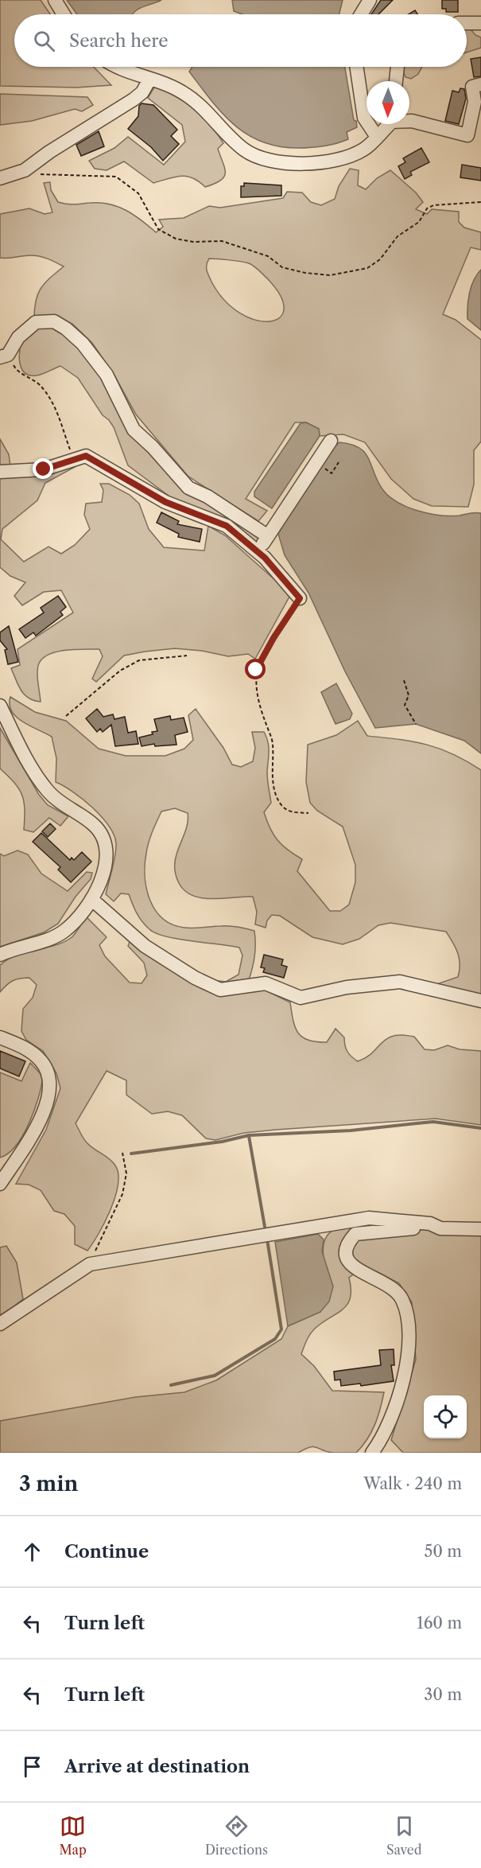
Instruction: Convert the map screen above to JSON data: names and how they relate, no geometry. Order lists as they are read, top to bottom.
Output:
{
  "north": "bottom",
  "page": {
    "search": "Search here",
    "heading": ["3 min", "Walk · 240 m"],
    "list": [
      ["Continue", "50 m"],
      ["Turn left", "160 m"],
      ["Turn left", "30 m"],
      "Arrive at destination"
    ],
    "nav": ["Map", "Directions", "Saved"]
  }
}
